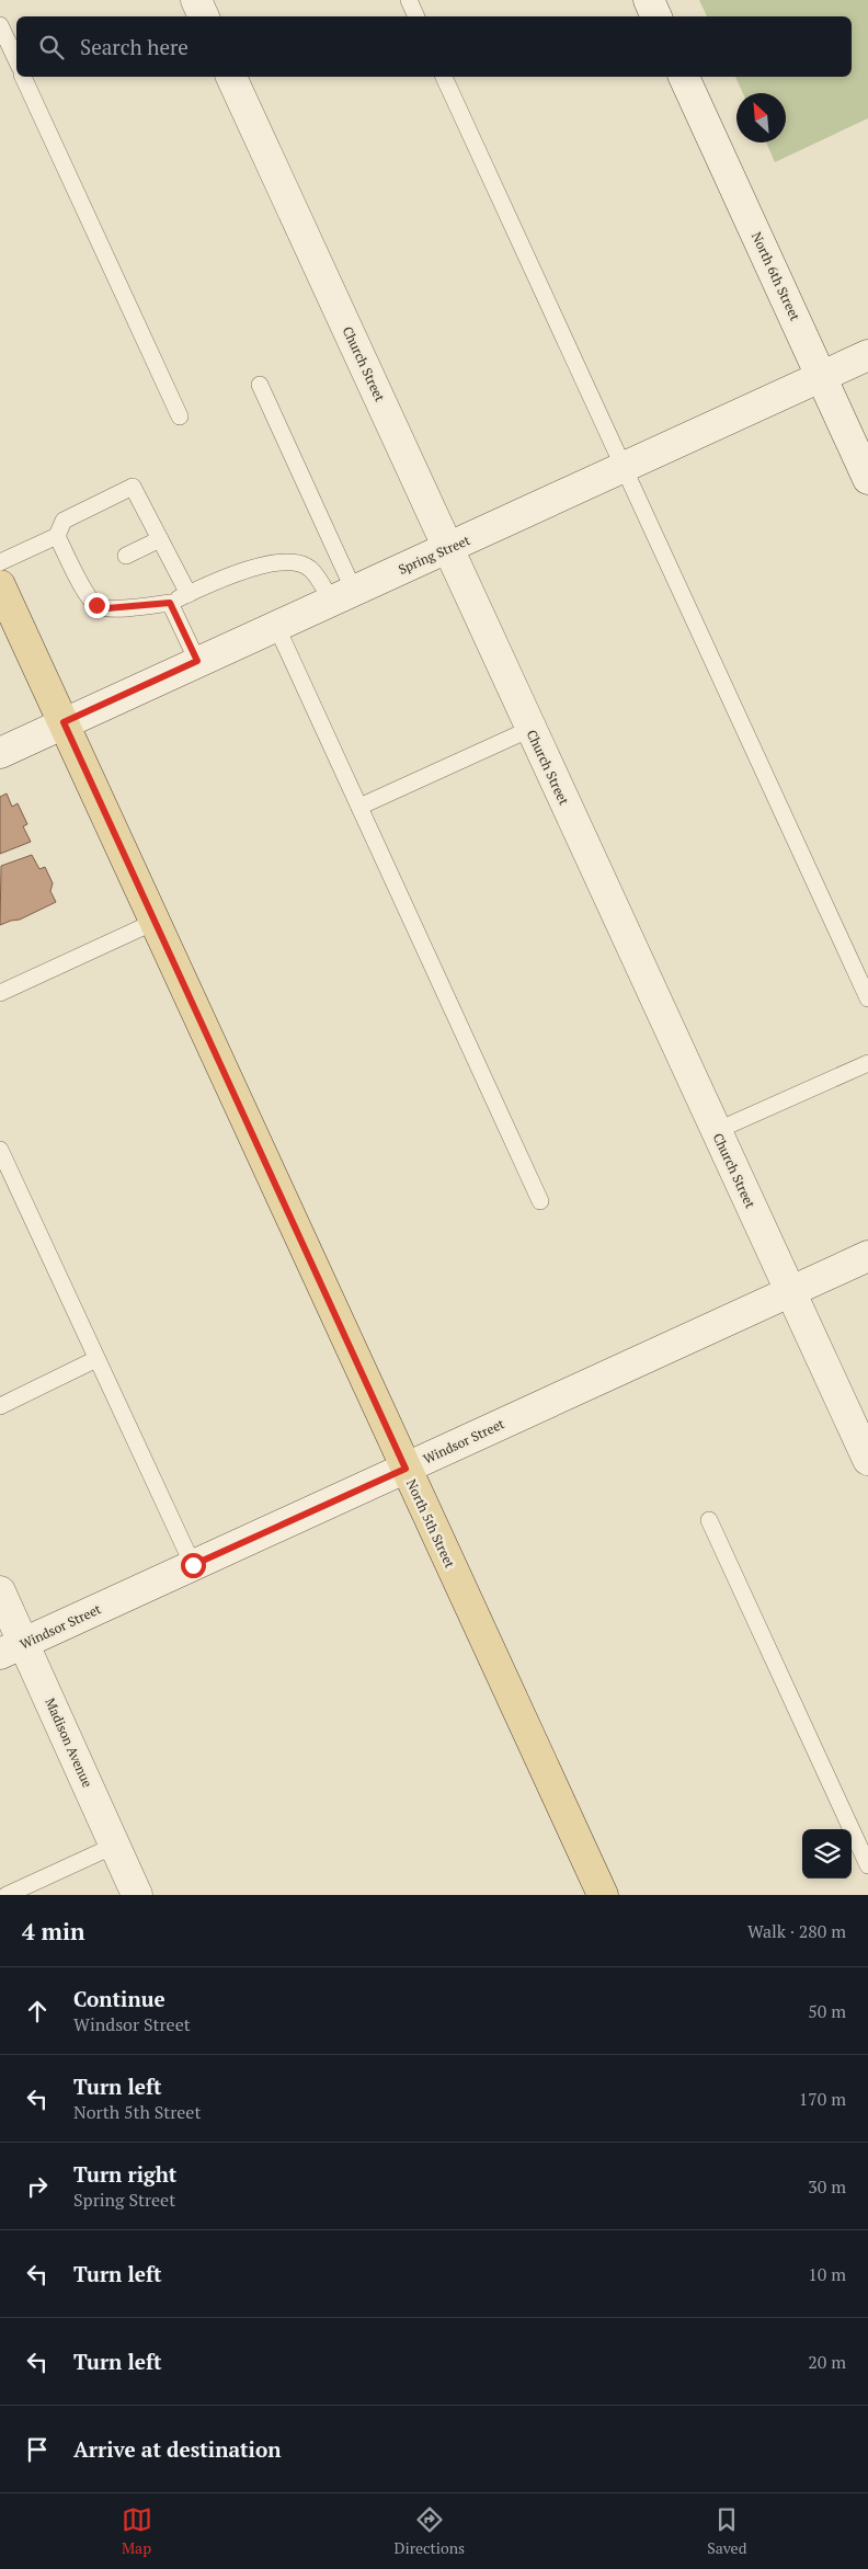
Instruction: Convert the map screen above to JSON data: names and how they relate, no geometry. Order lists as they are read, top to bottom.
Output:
{
  "streets": {
    "main road": ["North 5th Street"],
    "street": [
      "North 6th Street",
      "Church Street",
      "Spring Street",
      "Windsor Street",
      "Madison Avenue"
    ]
  },
  "crossings": [
    ["North 6th Street", "Spring Street"],
    ["Church Street", "Spring Street"],
    ["Church Street", "Windsor Street"],
    ["Spring Street", "North 5th Street"],
    ["Windsor Street", "North 5th Street"],
    ["Windsor Street", "Madison Avenue"]
  ],
  "north": "top left",
  "page": {
    "search": "Search here",
    "heading": ["4 min", "Walk · 280 m"],
    "list": [
      ["Continue", "Windsor Street", "50 m"],
      ["Turn left", "North 5th Street", "170 m"],
      ["Turn right", "Spring Street", "30 m"],
      ["Turn left", "10 m"],
      ["Turn left", "20 m"],
      "Arrive at destination"
    ],
    "nav": ["Map", "Directions", "Saved"]
  }
}
